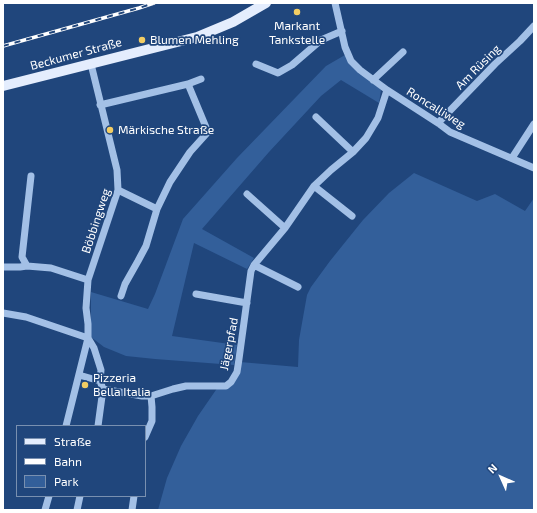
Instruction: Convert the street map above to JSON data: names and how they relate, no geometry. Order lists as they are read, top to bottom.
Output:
{
  "streets": {
    "main road": ["Beckumer Straße"],
    "street": [
      "Am Rüsing",
      "Roncalliweg",
      "Böbbingweg",
      "Jägerpfad"
    ]
  },
  "crossings": [
    ["Beckumer Straße", "Böbbingweg"],
    ["Am Rüsing", "Roncalliweg"],
    ["Roncalliweg", "Jägerpfad"]
  ],
  "places": [
    "Markant Tankstelle",
    "Blumen Mehling",
    "Märkische Straße",
    "Pizzeria Bella Italia"
  ],
  "legend": ["Straße", "Bahn", "Park"],
  "north": "top left"
}
